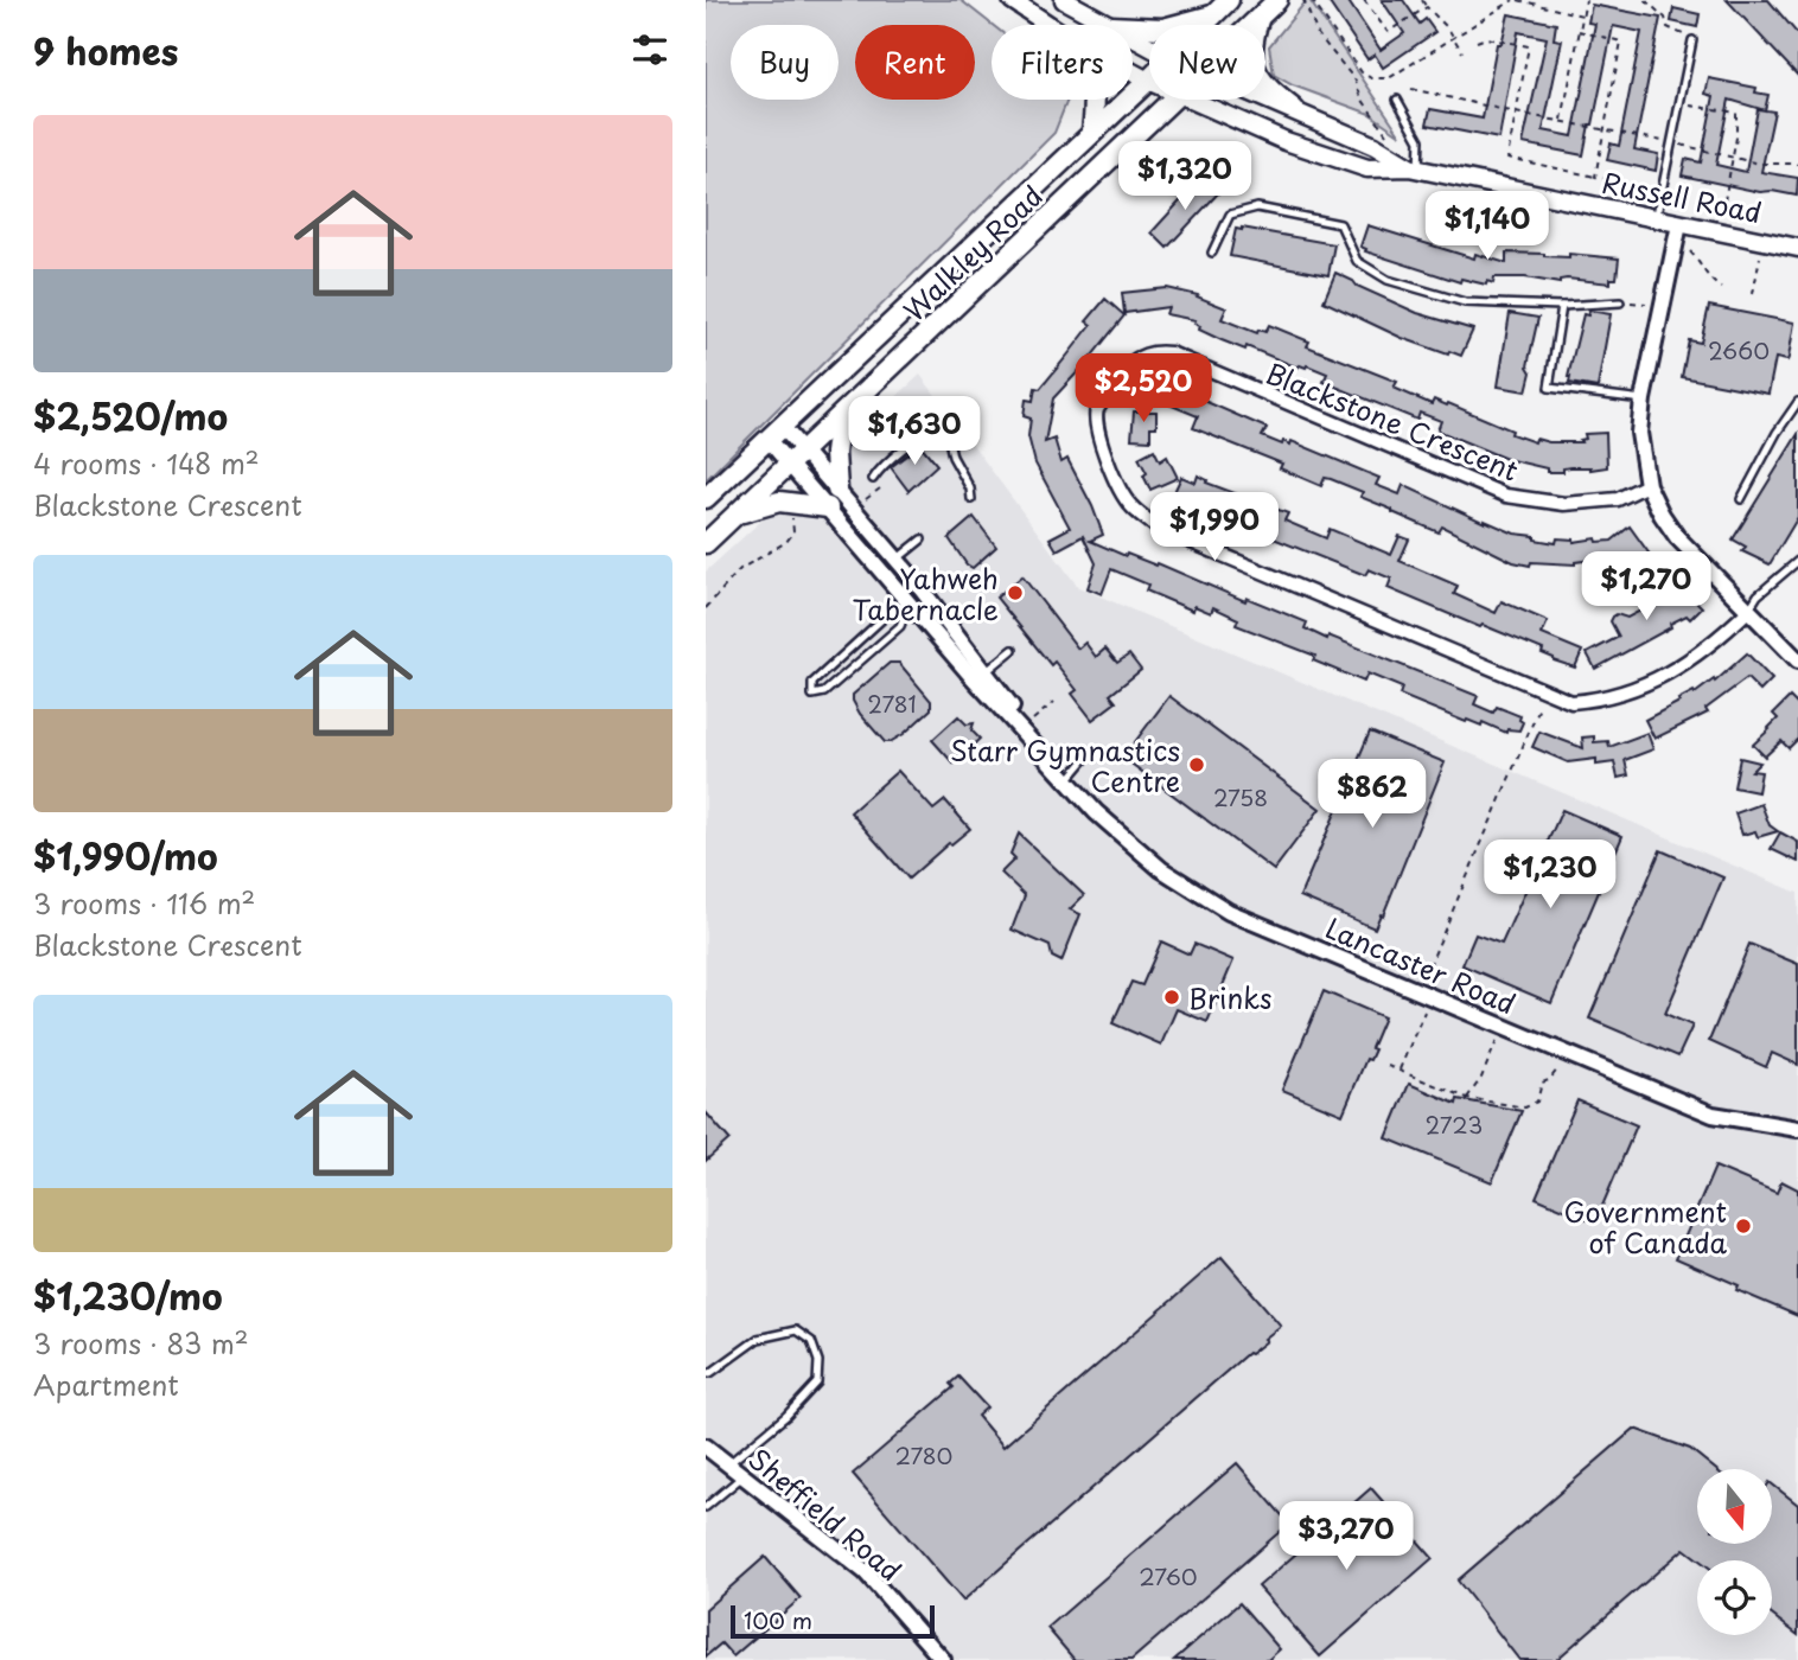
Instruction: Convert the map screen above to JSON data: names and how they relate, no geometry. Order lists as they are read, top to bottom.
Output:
{
  "streets": {
    "main road": ["Russell Road", "Walkley Road"],
    "street": ["Blackstone Crescent", "Lancaster Road", "Sheffield Road"]
  },
  "crossings": [
    ["Russell Road", "Walkley Road"],
    ["Walkley Road", "Lancaster Road"]
  ],
  "places": [
    "Yahweh Tabernacle",
    "Starr Gymnastics Centre",
    "Brinks",
    "Government of Canada"
  ],
  "house_numbers": [
    "2660",
    "2781",
    "2758",
    "2723",
    "2780",
    "2760"
  ],
  "scale_bar": "100 m",
  "north": "bottom",
  "page": {
    "heading": "9 homes",
    "chip": [
      "Buy",
      "Rent",
      "Filters",
      "New"
    ],
    "list": [
      {
        "name": "$2,520/mo",
        "note": "4 rooms · 148 m² · Blackstone Crescent"
      },
      {
        "name": "$1,990/mo",
        "note": "3 rooms · 116 m² · Blackstone Crescent"
      },
      {
        "name": "$1,230/mo",
        "note": "3 rooms · 83 m² · Apartment"
      }
    ],
    "price": [
      "$1,320",
      "$1,140",
      "$2,520",
      "$1,630",
      "$1,990",
      "$1,270",
      "$862",
      "$1,230",
      "$3,270"
    ],
    "scale": "100 m"
  }
}
